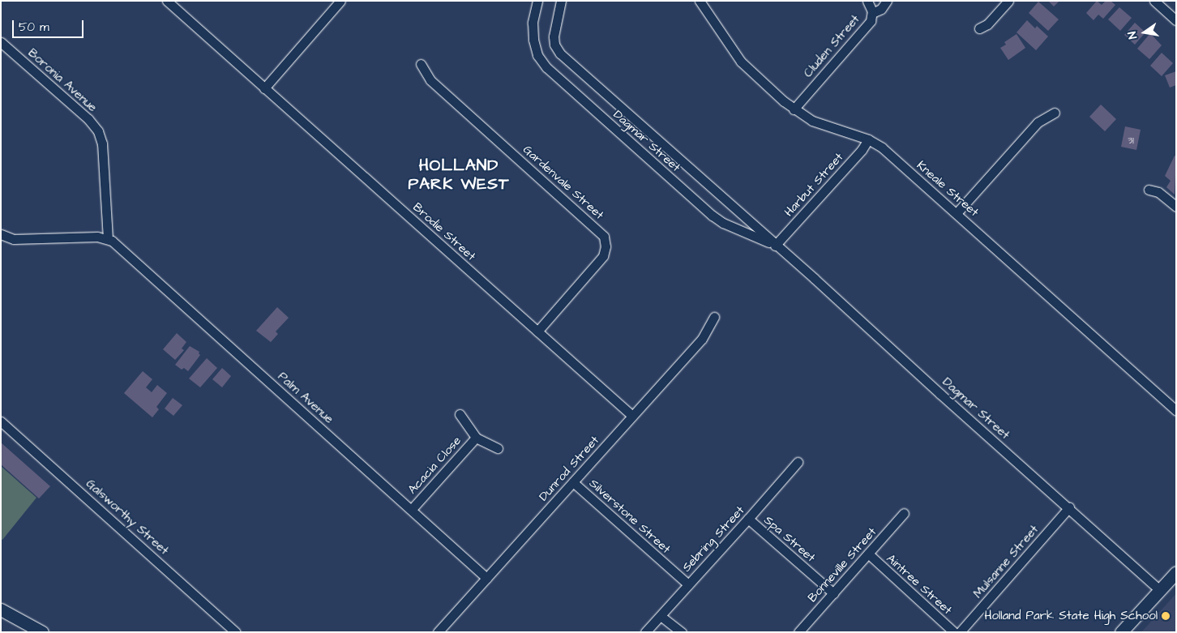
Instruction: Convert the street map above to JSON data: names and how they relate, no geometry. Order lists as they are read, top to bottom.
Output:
{
  "streets": {
    "street": [
      "Cluden Street",
      "Boronia Avenue",
      "Dagmar Street",
      "Gardenvale Street",
      "Harbut Street",
      "Kneale Street",
      "Brodie Street",
      "Palm Avenue",
      "Acacia Close",
      "Dunrod Street",
      "Silverstone Street",
      "Galsworthy Street",
      "Sebring Street",
      "Spa Street",
      "Mulsanne Street",
      "Bonneville Street",
      "Aintree Street"
    ]
  },
  "crossings": [
    ["Cluden Street", "Kneale Street"],
    ["Boronia Avenue", "Palm Avenue"],
    ["Dagmar Street", "Harbut Street"],
    ["Dagmar Street", "Mulsanne Street"],
    ["Gardenvale Street", "Brodie Street"],
    ["Harbut Street", "Kneale Street"],
    ["Brodie Street", "Dunrod Street"],
    ["Palm Avenue", "Acacia Close"],
    ["Palm Avenue", "Dunrod Street"],
    ["Dunrod Street", "Silverstone Street"],
    ["Silverstone Street", "Sebring Street"],
    ["Sebring Street", "Spa Street"],
    ["Spa Street", "Bonneville Street"],
    ["Bonneville Street", "Aintree Street"]
  ],
  "districts": ["HOLLAND PARK WEST"],
  "places": ["Holland Park State High School"],
  "house_numbers": ["31"],
  "scale_bar": "50 m",
  "north": "left"
}
